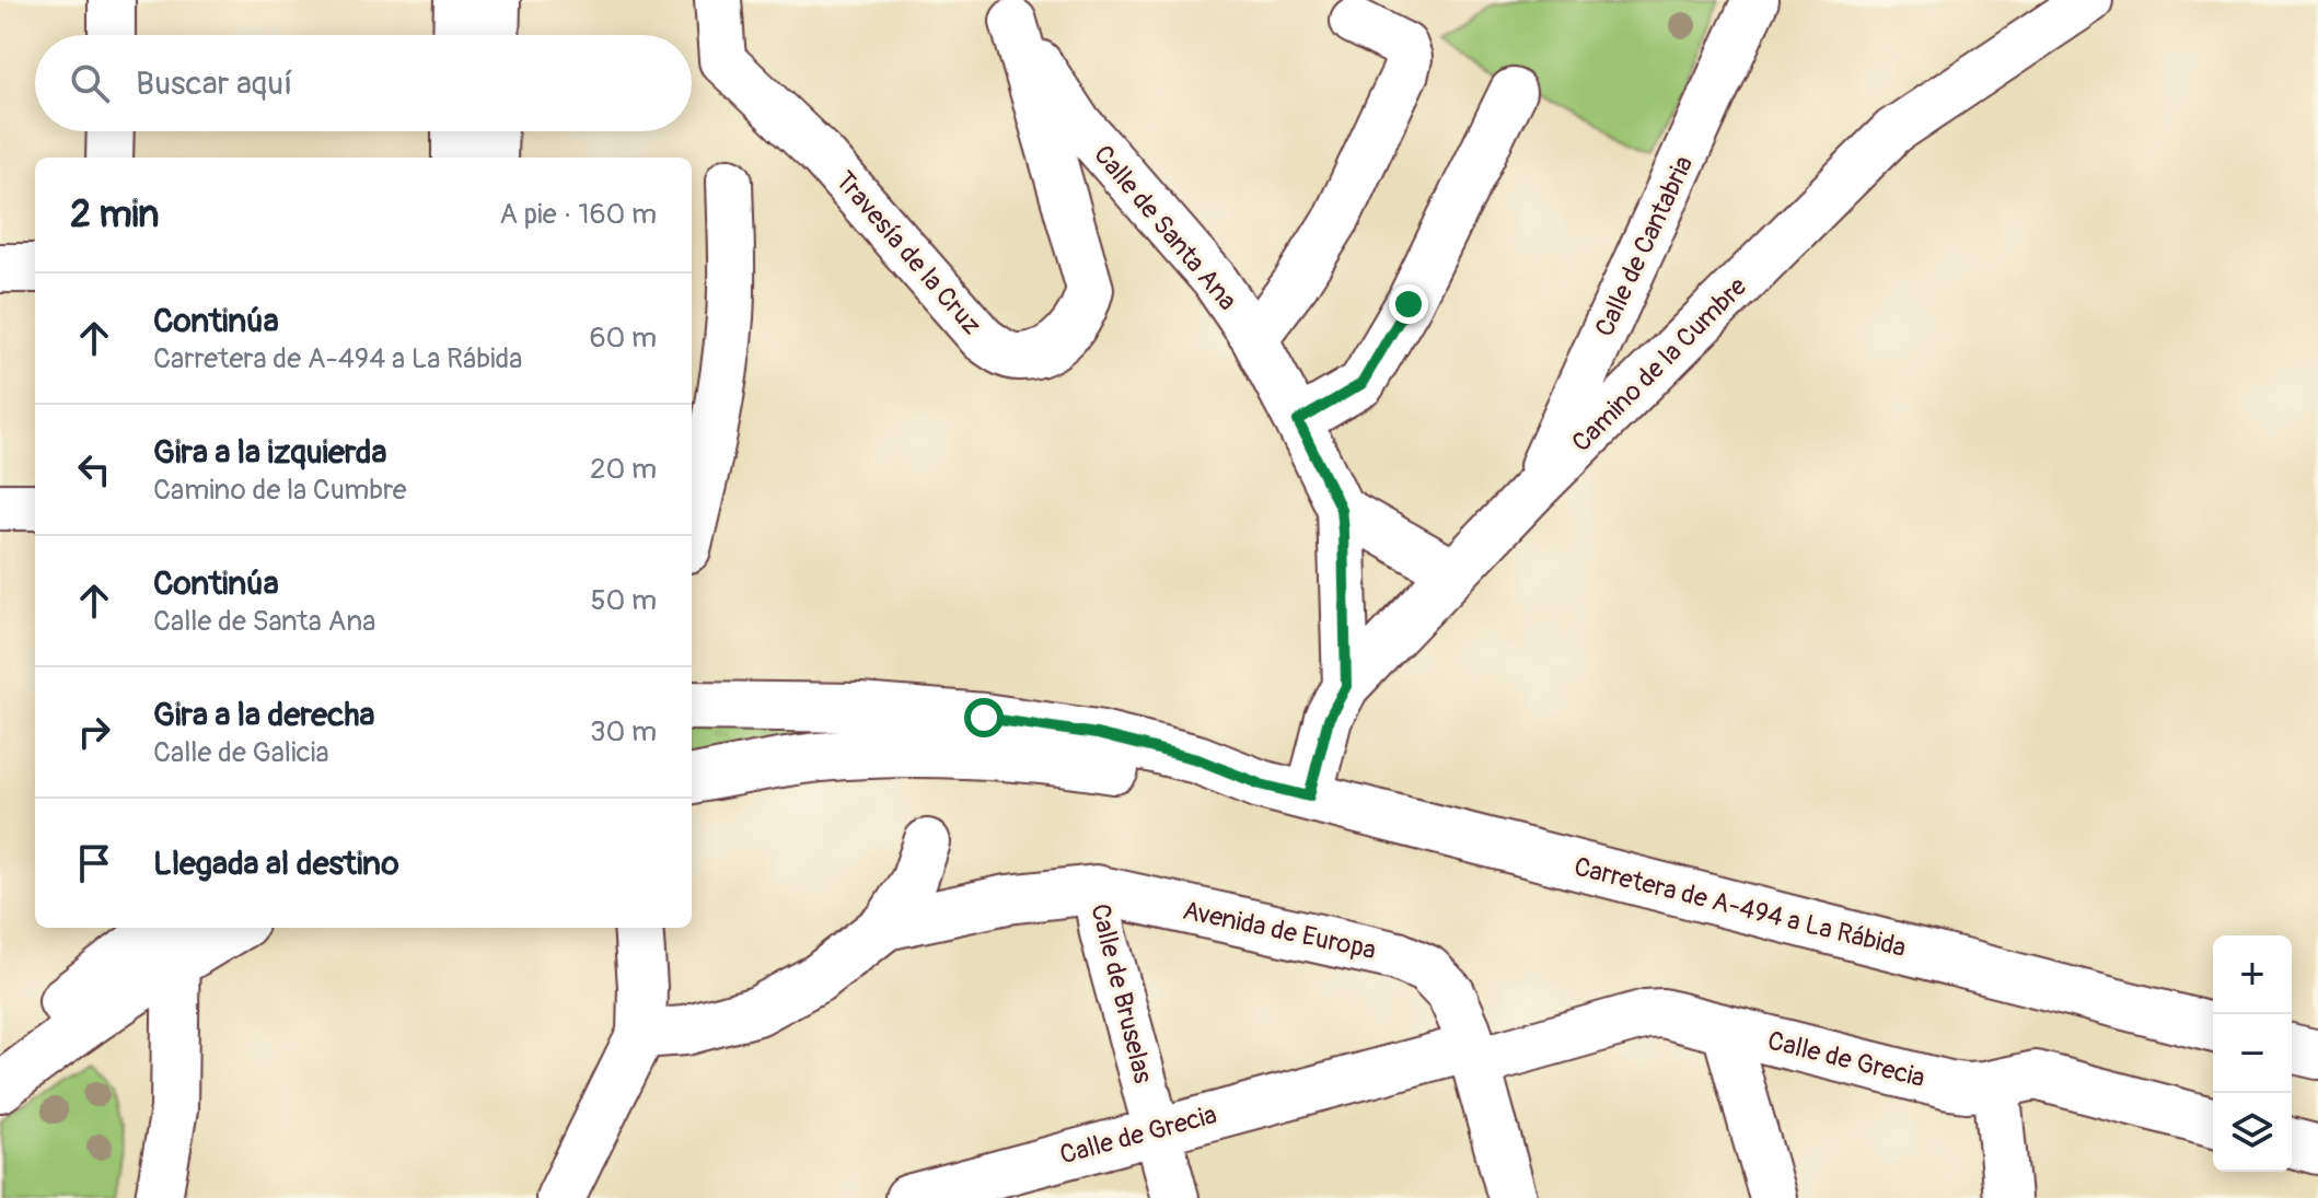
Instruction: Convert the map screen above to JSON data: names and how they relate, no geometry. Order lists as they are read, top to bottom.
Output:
{
  "streets": {
    "main road": ["Carretera de A-494 a La Rábida", "Avenida de Europa", "Calle de Grecia"],
    "street": [
      "Calle de Santa Ana",
      "Calle de Cantabria",
      "Travesía de la Cruz",
      "Camino de la Cumbre",
      "Calle de Bruselas"
    ]
  },
  "crossings": [
    ["Calle de Santa Ana", "Travesía de la Cruz"],
    ["Calle de Santa Ana", "Camino de la Cumbre"],
    ["Calle de Cantabria", "Camino de la Cumbre"],
    ["Camino de la Cumbre", "Carretera de A-494 a La Rábida"],
    ["Avenida de Europa", "Calle de Bruselas"],
    ["Avenida de Europa", "Calle de Grecia"],
    ["Calle de Bruselas", "Calle de Grecia"]
  ],
  "page": {
    "search": "Buscar aquí",
    "heading": ["2 min", "A pie · 160 m"],
    "list": [
      ["Continúa", "Carretera de A-494 a La Rábida", "60 m"],
      ["Gira a la izquierda", "Camino de la Cumbre", "20 m"],
      ["Continúa", "Calle de Santa Ana", "50 m"],
      ["Gira a la derecha", "Calle de Galicia", "30 m"],
      "Llegada al destino"
    ],
    "map_buttons": ["+", "−"]
  }
}
